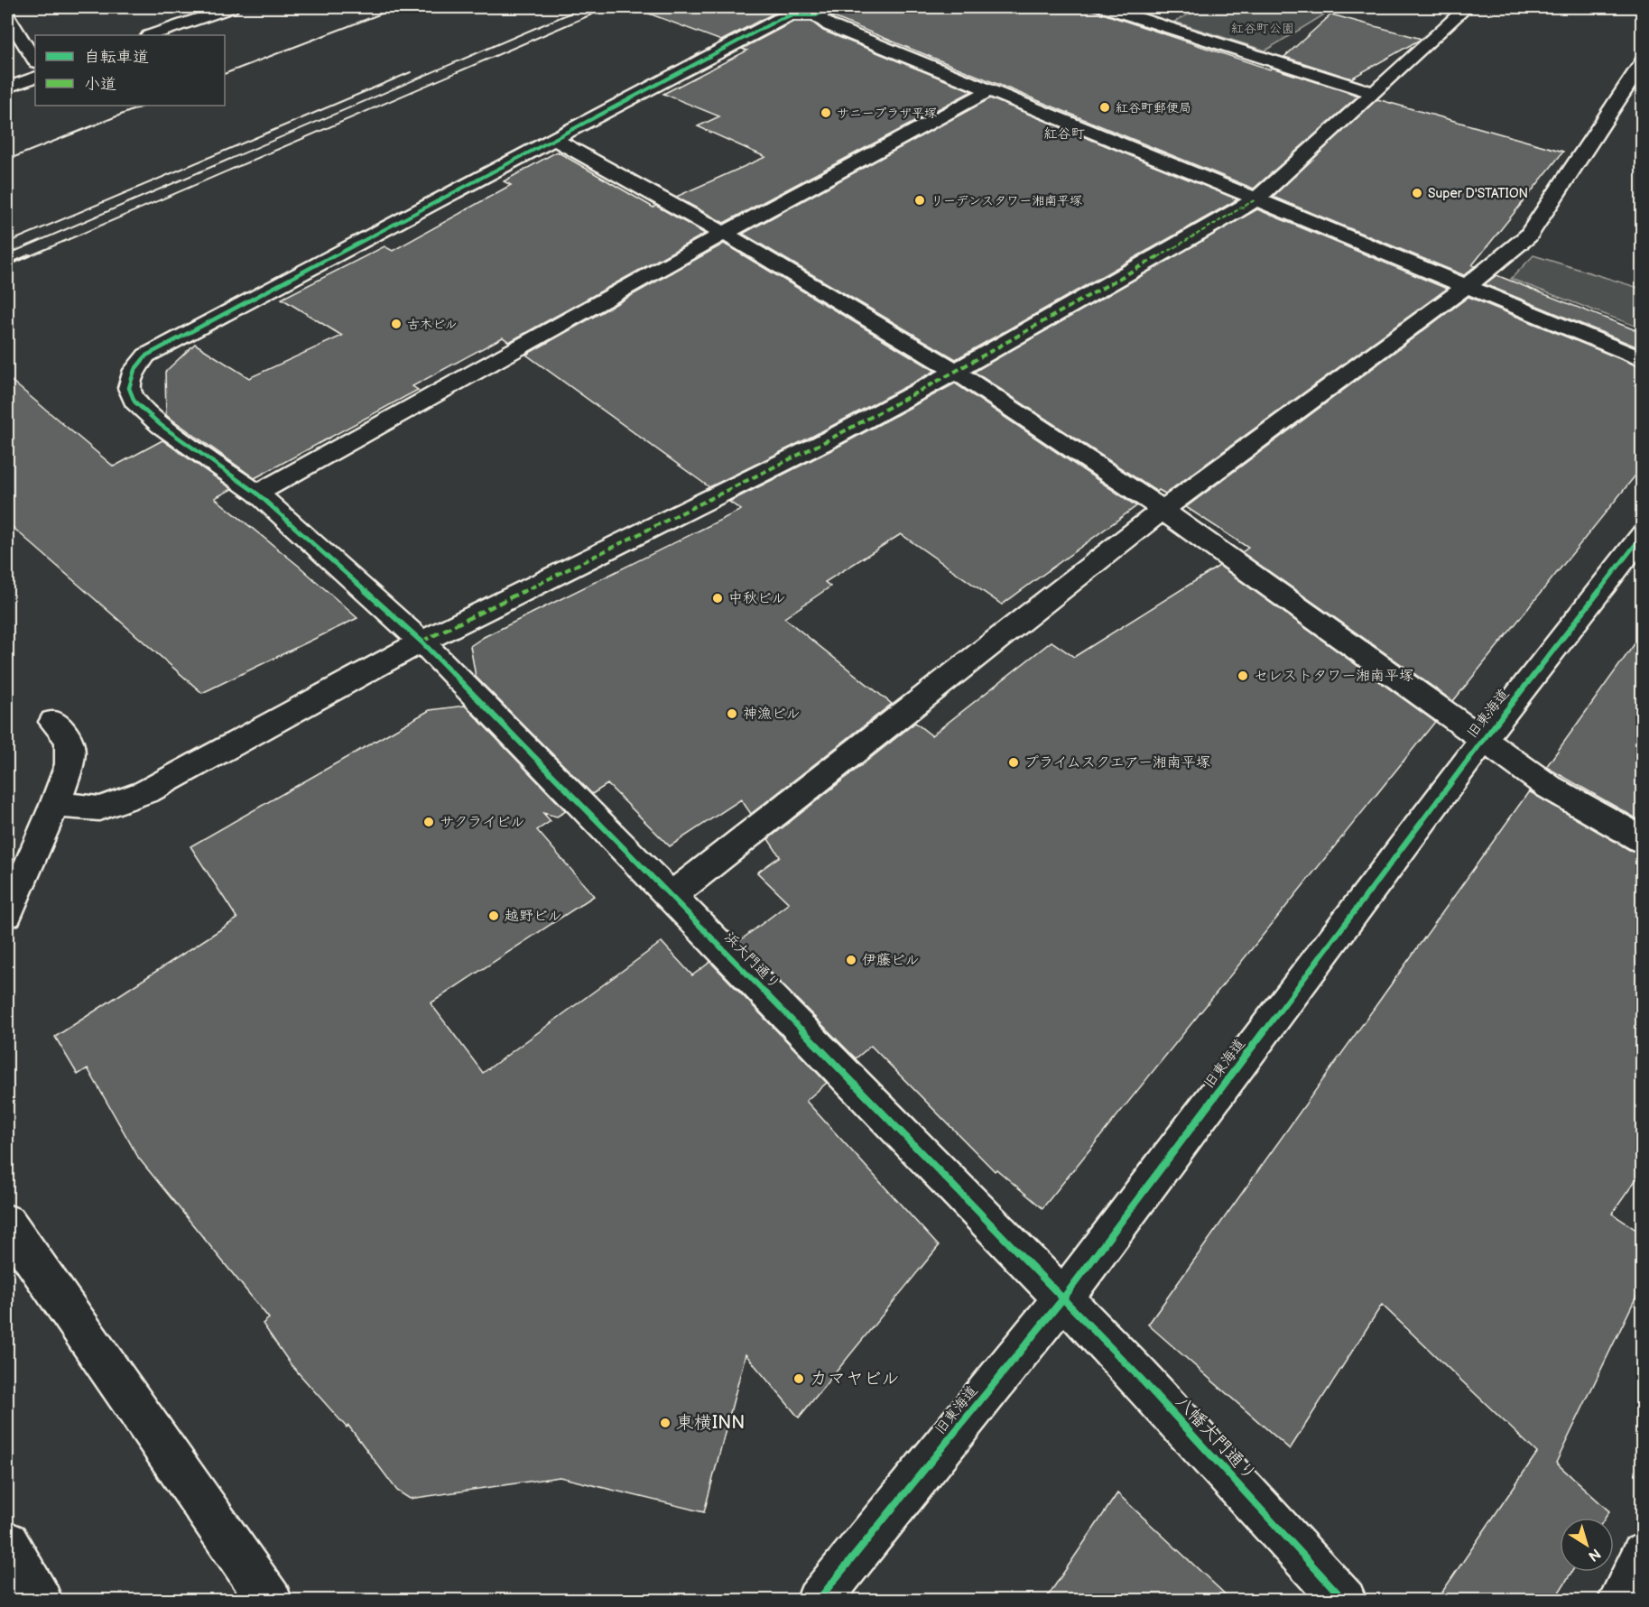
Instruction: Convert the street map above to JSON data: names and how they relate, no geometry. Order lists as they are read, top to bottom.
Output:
{
  "streets": {
    "street": ["旧東海道", "浜大門通り", "八幡大門通り"]
  },
  "crossings": [
    ["旧東海道", "浜大門通り"],
    ["旧東海道", "八幡大門通り"],
    ["浜大門通り", "八幡大門通り"]
  ],
  "districts": ["紅谷町"],
  "parks": ["紅谷町公園"],
  "places": [
    "紅谷町郵便局",
    "サニープラザ平塚",
    "Super D'STATION",
    "リーデンスタワー湘南平塚",
    "古木ビル",
    "中秋ビル",
    "セレストタワー湘南平塚",
    "神漁ビル",
    "プライムスクエアー湘南平塚",
    "サクライビル",
    "越野ビル",
    "伊藤ビル",
    "カマヤビル",
    "東横INN"
  ],
  "legend": ["自転車道", "小道"],
  "north": "bottom right"
}
